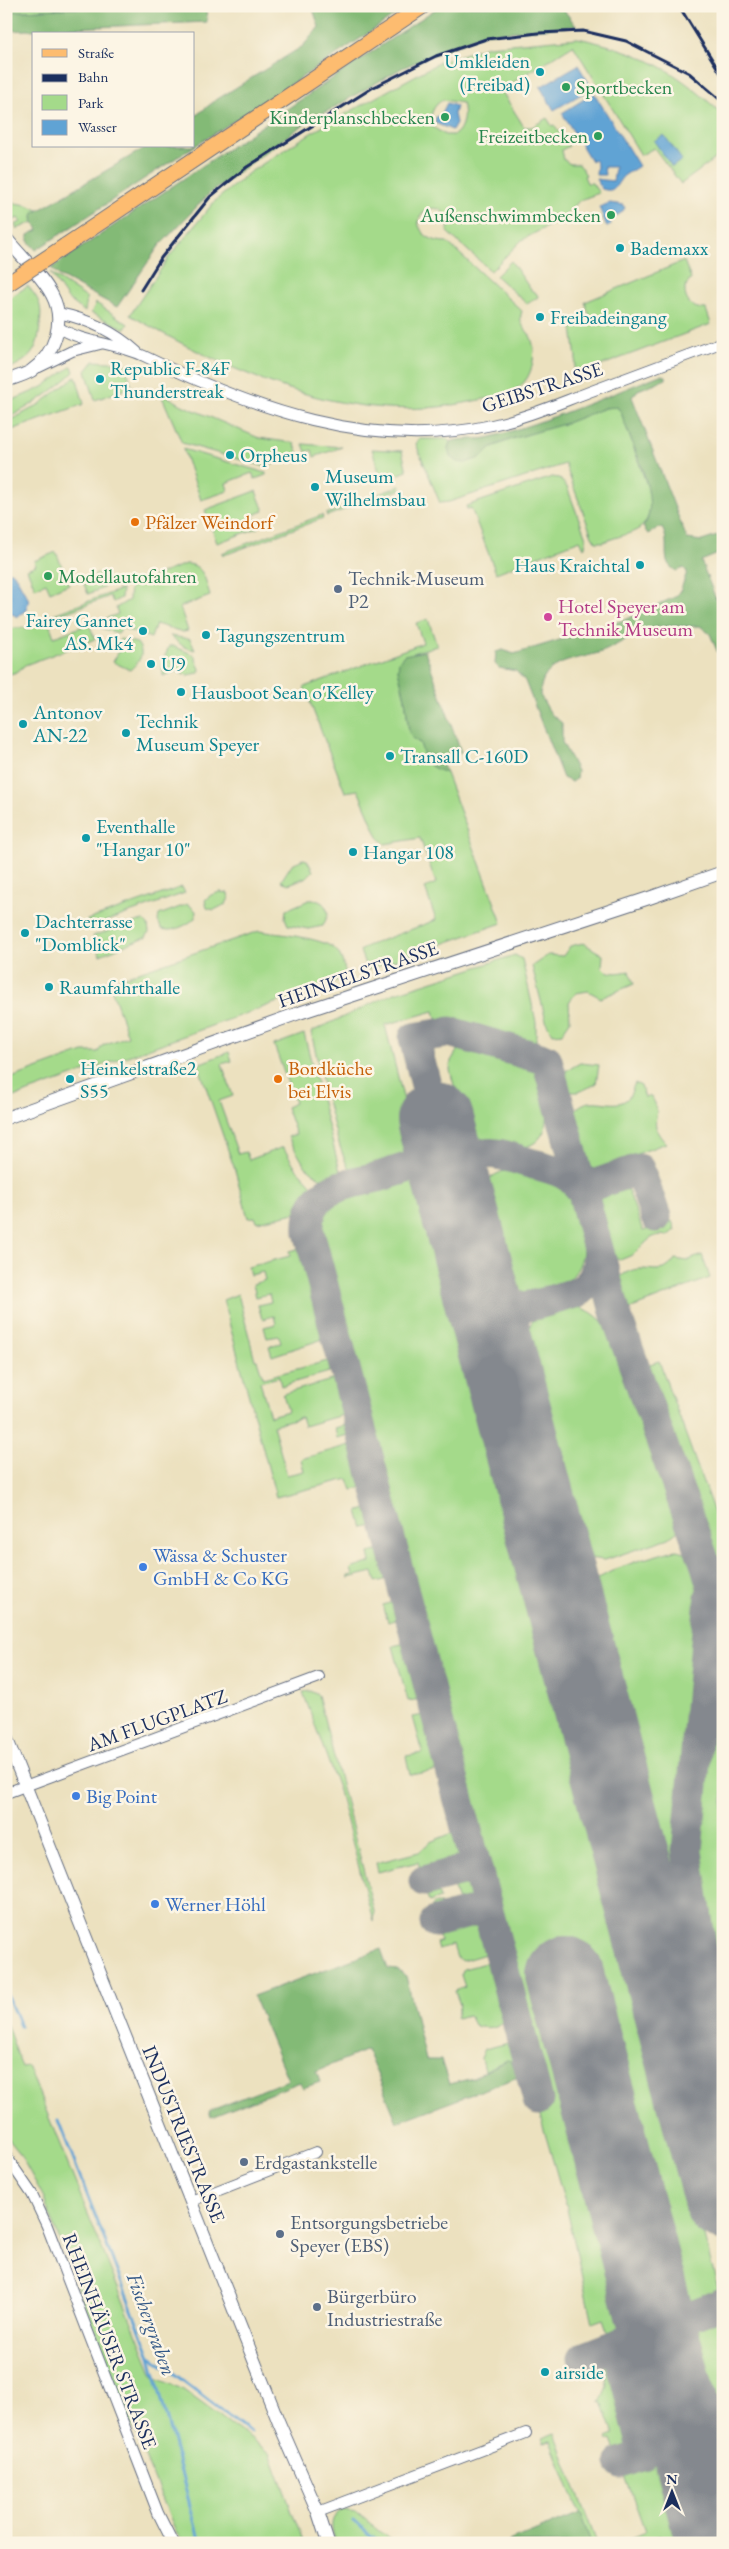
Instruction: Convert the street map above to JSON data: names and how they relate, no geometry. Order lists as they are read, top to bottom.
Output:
{
  "streets": {
    "street": [
      "GEIBSTRASSE",
      "HEINKELSTRASSE",
      "AM FLUGPLATZ",
      "INDUSTRIESTRASSE",
      "RHEINHÄUSER STRASSE"
    ]
  },
  "crossings": [
    ["AM FLUGPLATZ", "INDUSTRIESTRASSE"]
  ],
  "water": ["Fischergraben"],
  "places": [
    "Umkleiden (Freibad)",
    "Sportbecken",
    "Kinderplanschbecken",
    "Freizeitbecken",
    "Außenschwimmbecken",
    "Bademaxx",
    "Freibadeingang",
    "Republic F-84F Thunderstreak",
    "Orpheus",
    "Museum Wilhelmsbau",
    "Pfälzer Weindorf",
    "Haus Kraichtal",
    "Modellautofahren",
    "Technik-Museum P2",
    "Hotel Speyer am Technik Museum",
    "Fairey Gannet AS. Mk4",
    "Tagungszentrum",
    "U9",
    "Hausboot Sean o'Kelley",
    "Antonov AN-22",
    "Technik Museum Speyer",
    "Transall C-160D",
    "Eventhalle \"Hangar 10\"",
    "Hangar 108",
    "Dachterrasse \"Domblick\"",
    "Raumfahrthalle",
    "Heinkelstraße2 S55",
    "Bordküche bei Elvis",
    "Wässa & Schuster GmbH & Co KG",
    "Big Point",
    "Werner Höhl",
    "Erdgastankstelle",
    "Entsorgungsbetriebe Speyer (EBS)",
    "Bürgerbüro Industriestraße",
    "airside"
  ],
  "legend": [
    "Straße",
    "Bahn",
    "Park",
    "Wasser"
  ],
  "north": "top"
}
